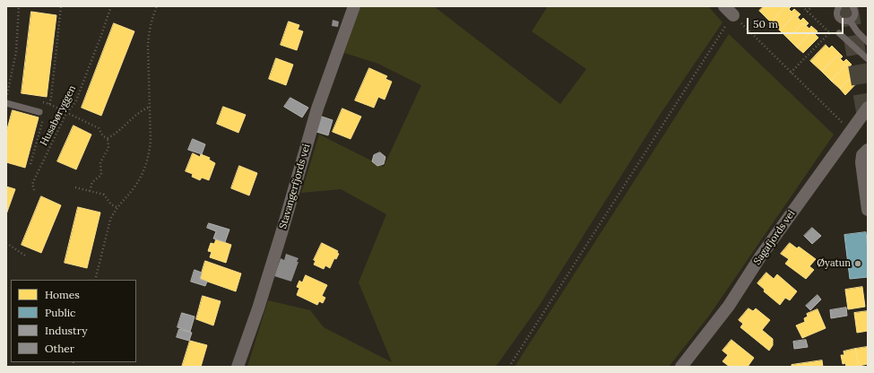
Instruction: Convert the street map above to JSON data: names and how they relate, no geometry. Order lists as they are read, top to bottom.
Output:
{
  "streets": {
    "street": ["Stavangerfjords vei", "Sagafjords vei"],
    "path": ["Husabøryggen"]
  },
  "places": ["Øyatun"],
  "legend": [
    "Homes",
    "Public",
    "Industry",
    "Other"
  ],
  "scale_bar": "50 m"
}
